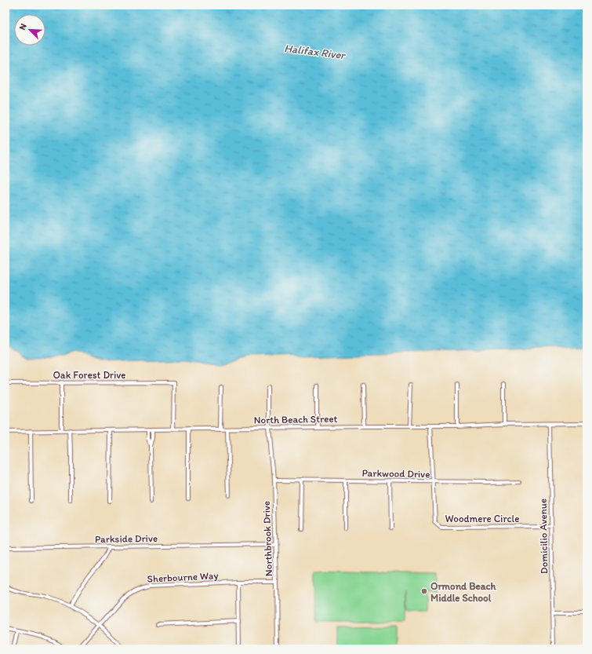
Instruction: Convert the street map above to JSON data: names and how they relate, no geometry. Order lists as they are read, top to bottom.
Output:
{
  "streets": {
    "street": [
      "Oak Forest Drive",
      "North Beach Street",
      "Parkwood Drive",
      "Woodmere Circle",
      "Domicilio Avenue",
      "Parkside Drive",
      "Northbrook Drive",
      "Sherbourne Way"
    ]
  },
  "crossings": [
    ["Oak Forest Drive", "North Beach Street"],
    ["North Beach Street", "Woodmere Circle"],
    ["North Beach Street", "Domicilio Avenue"],
    ["North Beach Street", "Northbrook Drive"],
    ["Parkwood Drive", "Woodmere Circle"],
    ["Parkwood Drive", "Northbrook Drive"],
    ["Woodmere Circle", "Domicilio Avenue"],
    ["Parkside Drive", "Northbrook Drive"],
    ["Northbrook Drive", "Sherbourne Way"]
  ],
  "water": ["Halifax River"],
  "places": ["Ormond Beach Middle School"],
  "north": "top left"
}
